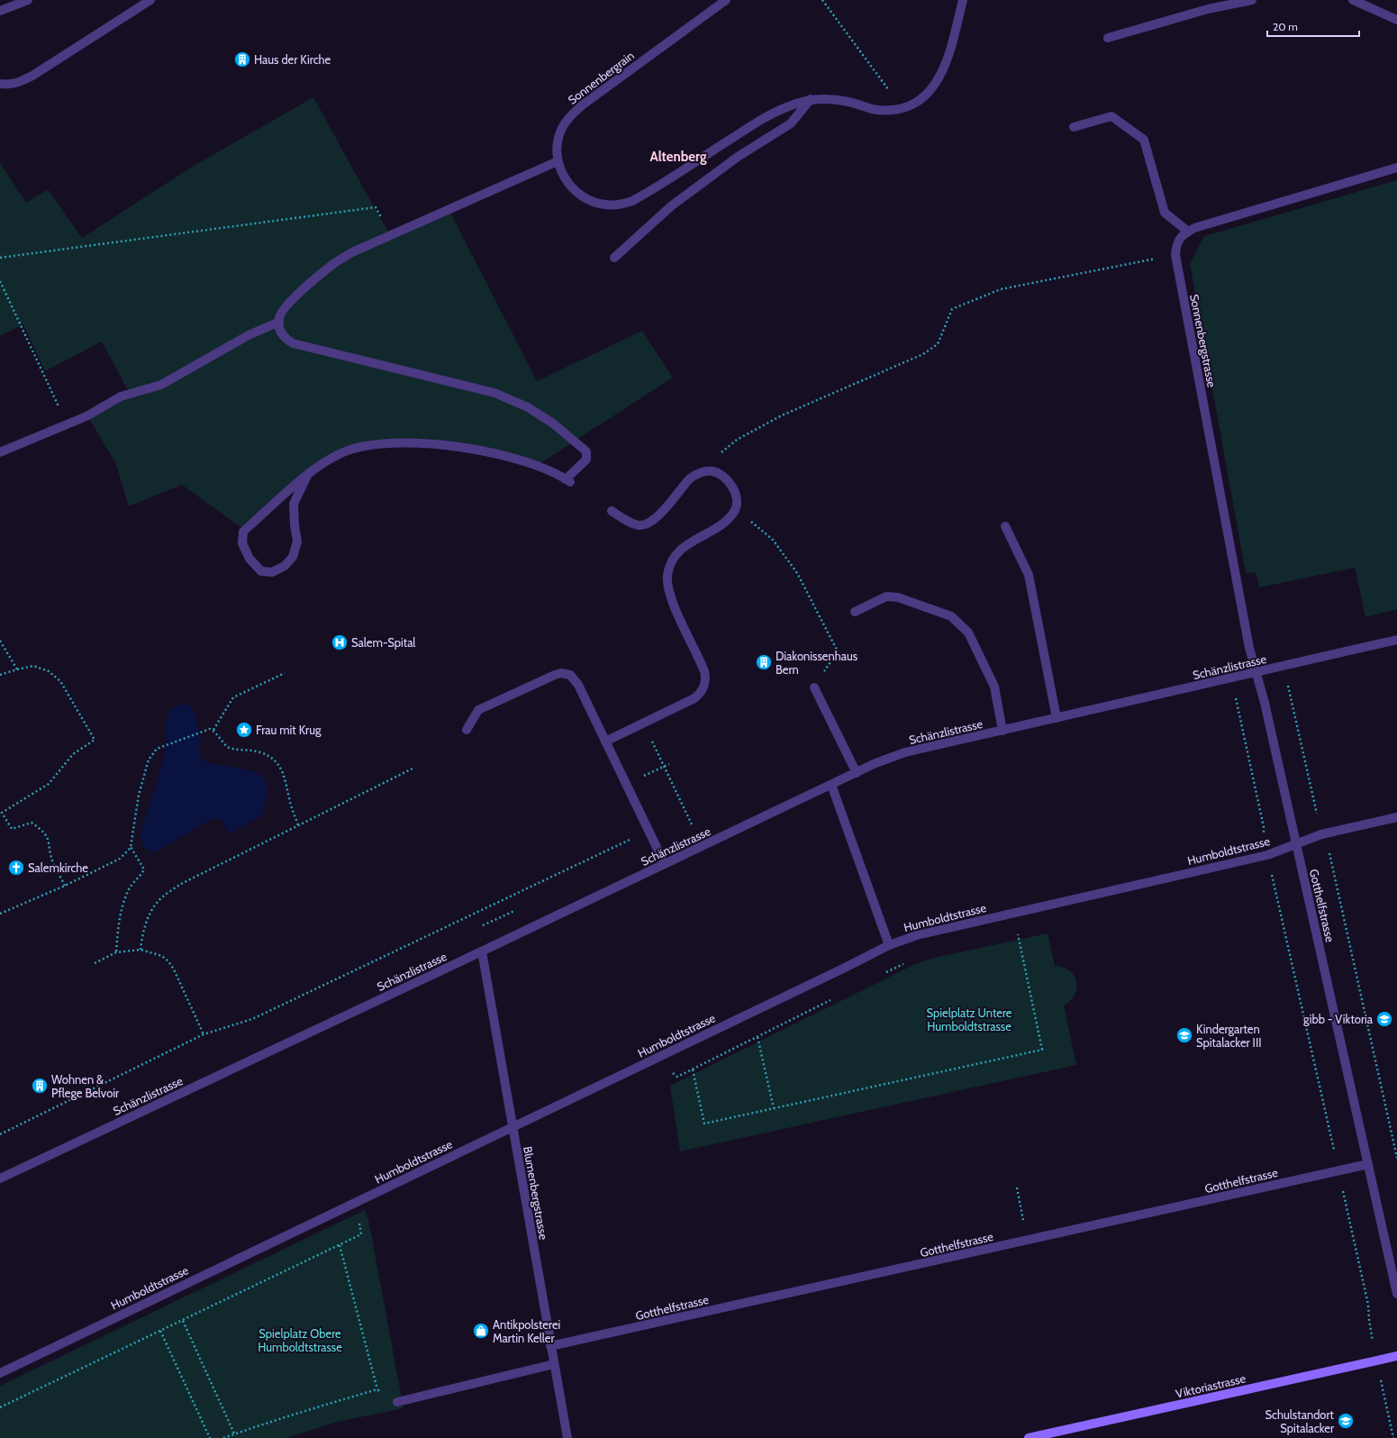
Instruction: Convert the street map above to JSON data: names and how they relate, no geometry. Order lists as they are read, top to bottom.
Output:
{
  "streets": {
    "main road": ["Viktoriastrasse"],
    "street": [
      "Sonnenbergrain",
      "Sonnenbergstrasse",
      "Schänzlistrasse",
      "Humboldtstrasse",
      "Gotthelfstrasse",
      "Blumenbergstrasse"
    ]
  },
  "crossings": [
    ["Sonnenbergstrasse", "Schänzlistrasse"],
    ["Sonnenbergstrasse", "Gotthelfstrasse"],
    ["Schänzlistrasse", "Gotthelfstrasse"],
    ["Schänzlistrasse", "Blumenbergstrasse"],
    ["Humboldtstrasse", "Gotthelfstrasse"],
    ["Humboldtstrasse", "Blumenbergstrasse"],
    ["Gotthelfstrasse", "Blumenbergstrasse"]
  ],
  "districts": ["Altenberg"],
  "parks": ["Spielplatz Untere Humboldtstrasse", "Spielplatz Obere Humboldtstrasse"],
  "places": {
    "building": ["Haus der Kirche", "Diakonissenhaus Bern", "Wohnen & Pflege Belvoir"],
    "hospital": ["Salem-Spital"],
    "place": ["Frau mit Krug"],
    "church": ["Salemkirche"],
    "school or university": ["gibb - Viktoria", "Kindergarten Spitalacker III", "Schulstandort Spitalacker"],
    "shop": ["Antikpolsterei Martin Keller"]
  },
  "scale_bar": "20 m"
}
